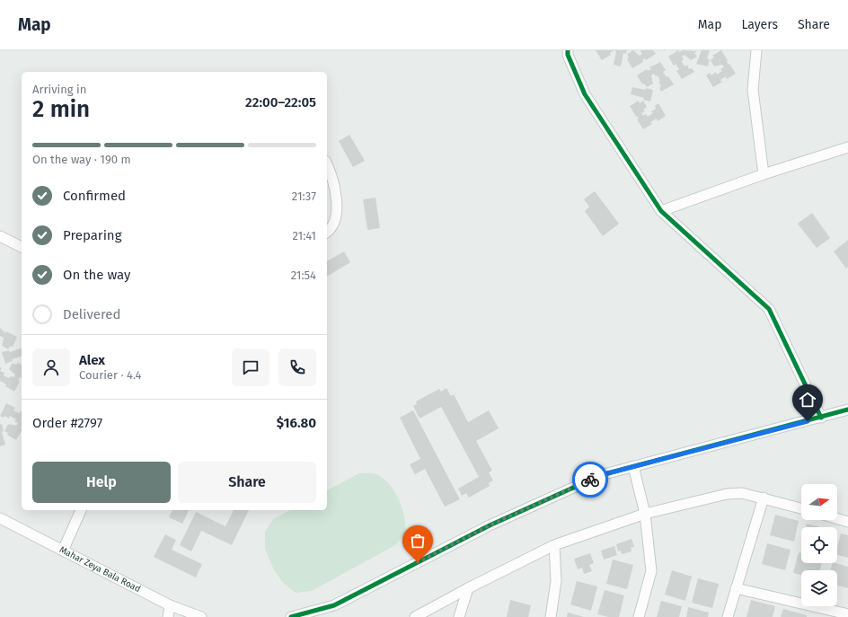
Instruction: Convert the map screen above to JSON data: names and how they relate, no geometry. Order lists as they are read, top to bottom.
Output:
{
  "streets": {
    "street": ["Mahar Zeya Bala Road"]
  },
  "north": "right",
  "page": {
    "header": "Map",
    "nav": ["Map", "Layers", "Share"],
    "heading": ["2 min", "Arriving in", "22:00–22:05"],
    "panel": [
      "Alex",
      "Courier · 4.4",
      "Order #2797",
      "$16.80"
    ],
    "bar": "On the way · 190 m",
    "list": [
      ["Confirmed", "21:37"],
      ["Preparing", "21:41"],
      ["On the way", "21:54"],
      "Delivered"
    ],
    "buttons": ["Help", "Share"]
  }
}
